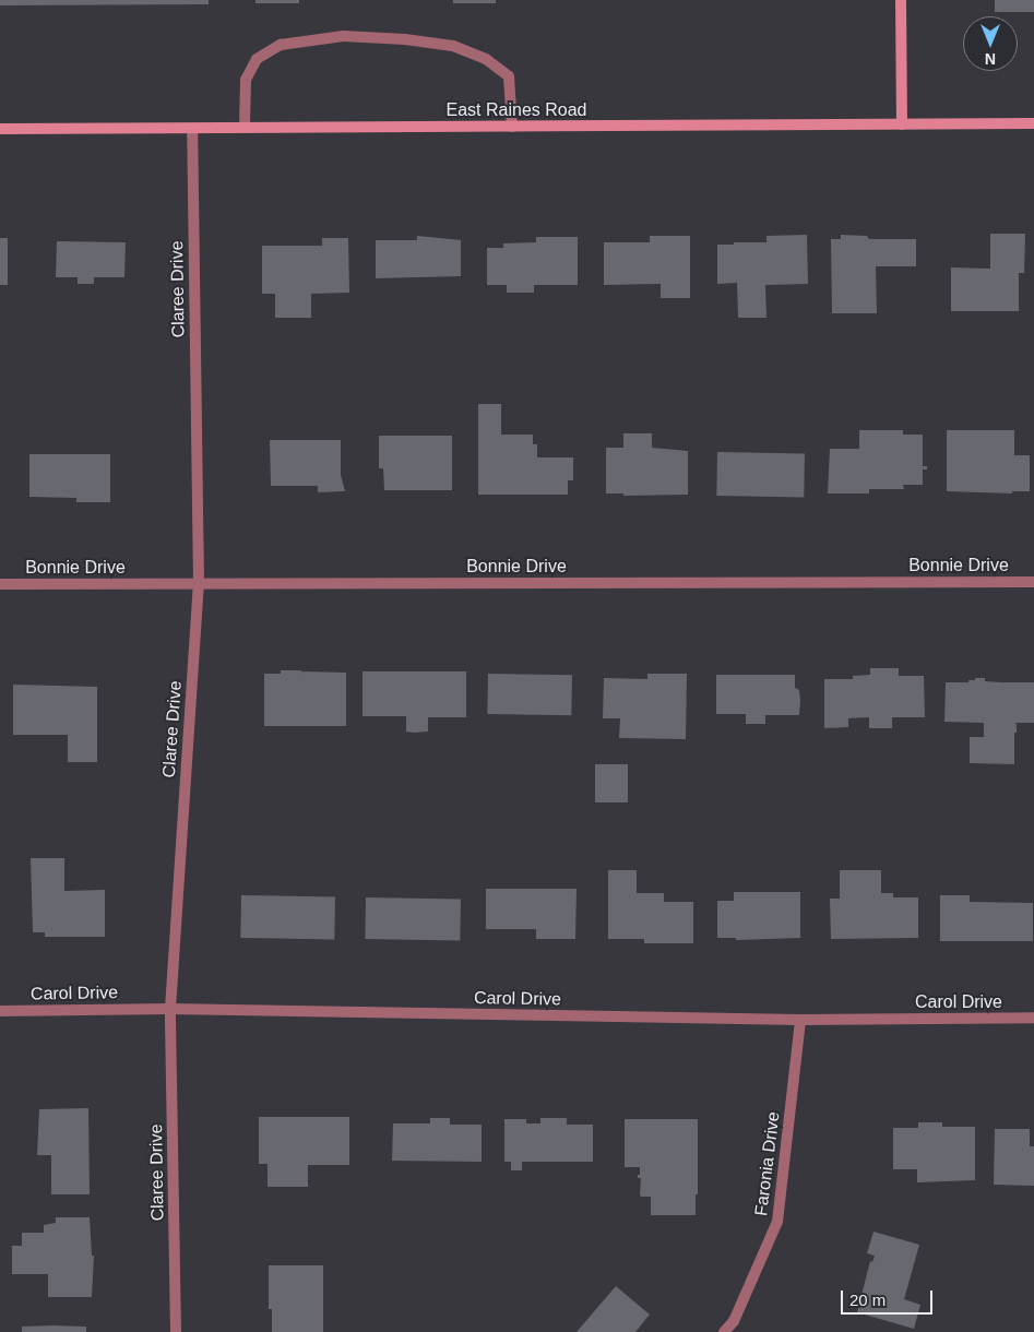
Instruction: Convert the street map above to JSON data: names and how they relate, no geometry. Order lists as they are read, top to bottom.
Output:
{
  "streets": {
    "main road": ["East Raines Road"],
    "street": [
      "Claree Drive",
      "Bonnie Drive",
      "Carol Drive",
      "Faronia Drive"
    ]
  },
  "crossings": [
    ["East Raines Road", "Claree Drive"],
    ["Claree Drive", "Bonnie Drive"],
    ["Claree Drive", "Carol Drive"],
    ["Carol Drive", "Faronia Drive"]
  ],
  "scale_bar": "20 m",
  "north": "bottom"
}
